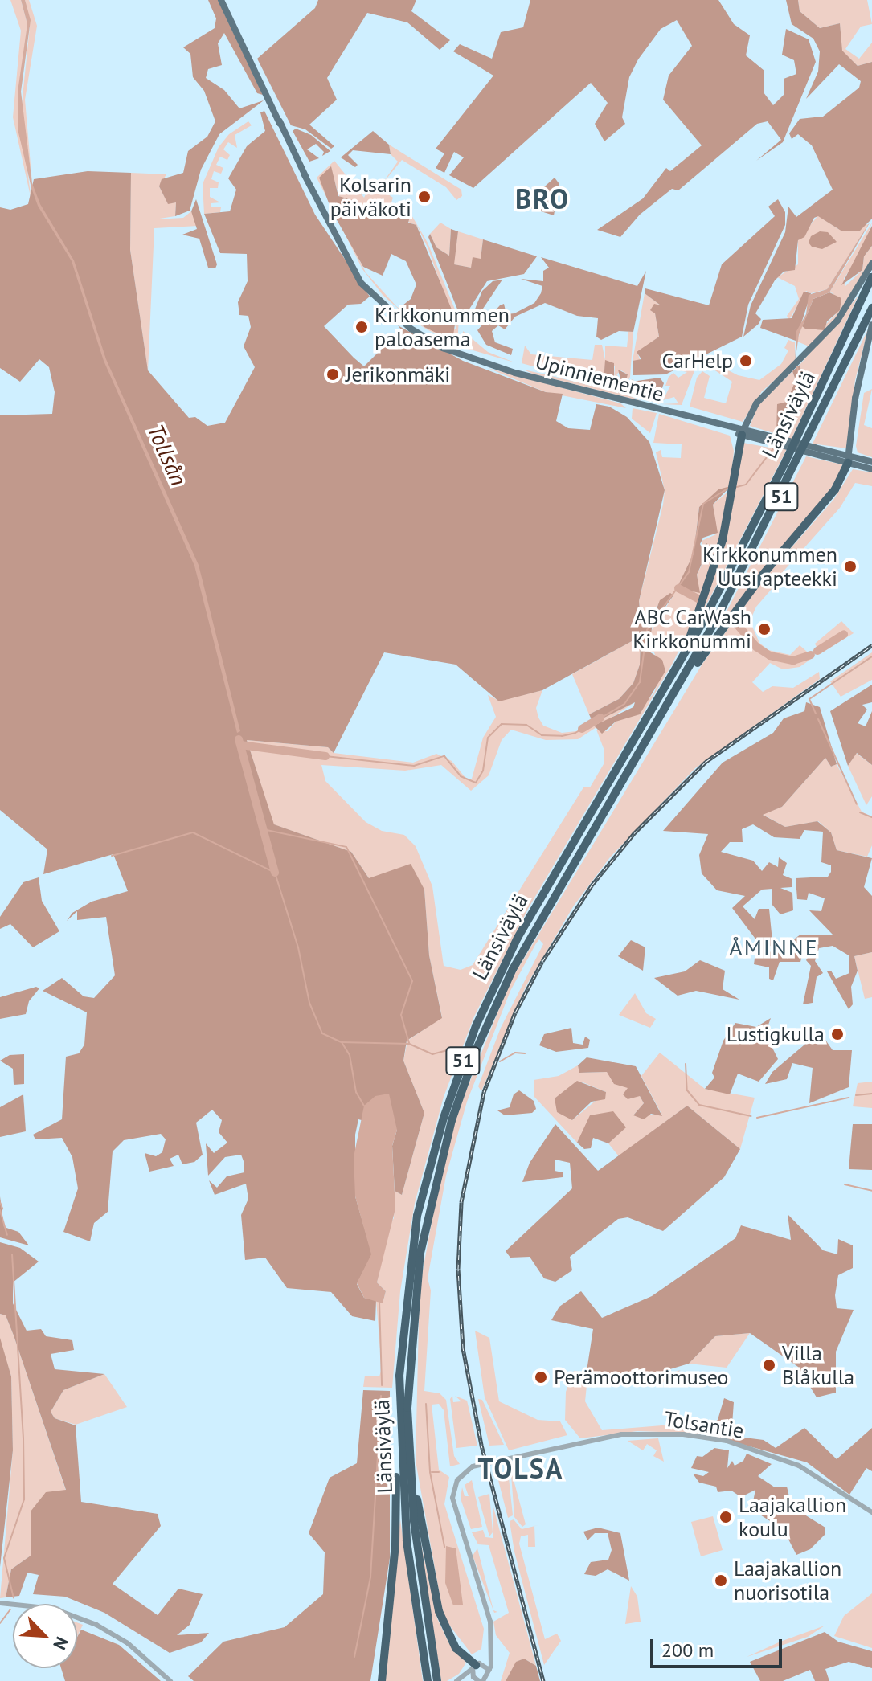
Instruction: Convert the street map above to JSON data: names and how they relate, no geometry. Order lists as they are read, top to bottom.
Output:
{
  "streets": {
    "highway": ["Länsiväylä", "51"],
    "main road": ["Upinniementie"],
    "street": ["Tolsantie"]
  },
  "districts": ["BRO", "ÅMINNE", "TOLSA"],
  "water": ["Tollsån"],
  "places": [
    "Kolsarin päiväkoti",
    "Kirkkonummen paloasema",
    "CarHelp",
    "Jerikonmäki",
    "Kirkkonummen Uusi apteekki",
    "ABC CarWash Kirkkonummi",
    "Lustigkulla",
    "Villa Blåkulla",
    "Perämoottorimuseo",
    "Laajakallion koulu",
    "Laajakallion nuorisotila"
  ],
  "scale_bar": "200 m",
  "north": "bottom right"
}
